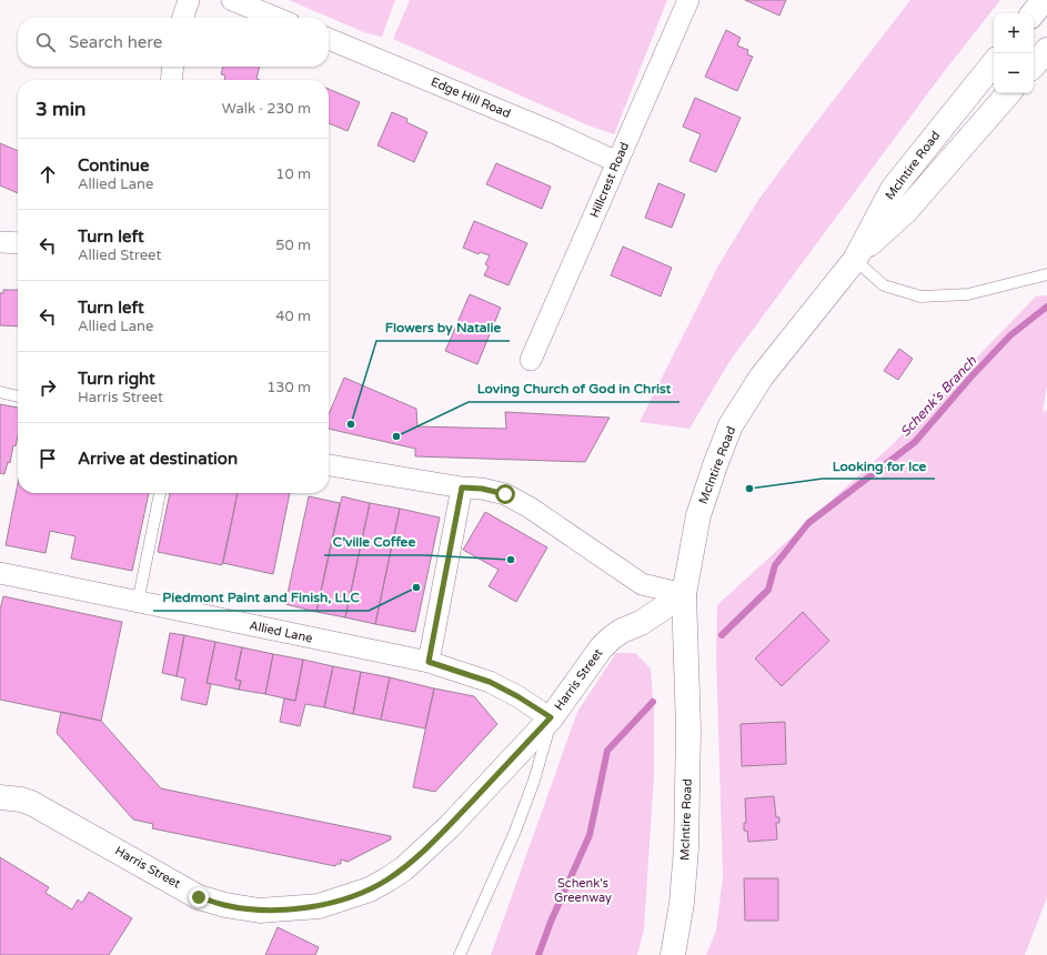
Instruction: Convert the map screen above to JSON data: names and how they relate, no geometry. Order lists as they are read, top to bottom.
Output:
{
  "streets": {
    "main road": ["McIntire Road", "Harris Street"],
    "street": ["Edge Hill Road", "Hillcrest Road", "Allied Lane"]
  },
  "crossings": [
    ["Edge Hill Road", "Hillcrest Road"],
    ["McIntire Road", "Harris Street"],
    ["Allied Lane", "Harris Street"]
  ],
  "water": ["Schenk's Branch"],
  "parks": ["Schenk's Greenway"],
  "places": [
    "Flowers by Natalie",
    "Loving Church of God in Christ",
    "Looking for Ice",
    "C’ville Coffee",
    "Piedmont Paint and Finish, LLC"
  ],
  "page": {
    "map_buttons": ["+", "−"],
    "search": "Search here",
    "heading": ["3 min", "Walk · 230 m"],
    "list": [
      ["Continue", "Allied Lane", "10 m"],
      ["Turn left", "Allied Street", "50 m"],
      ["Turn left", "Allied Lane", "40 m"],
      ["Turn right", "Harris Street", "130 m"],
      "Arrive at destination"
    ]
  }
}
